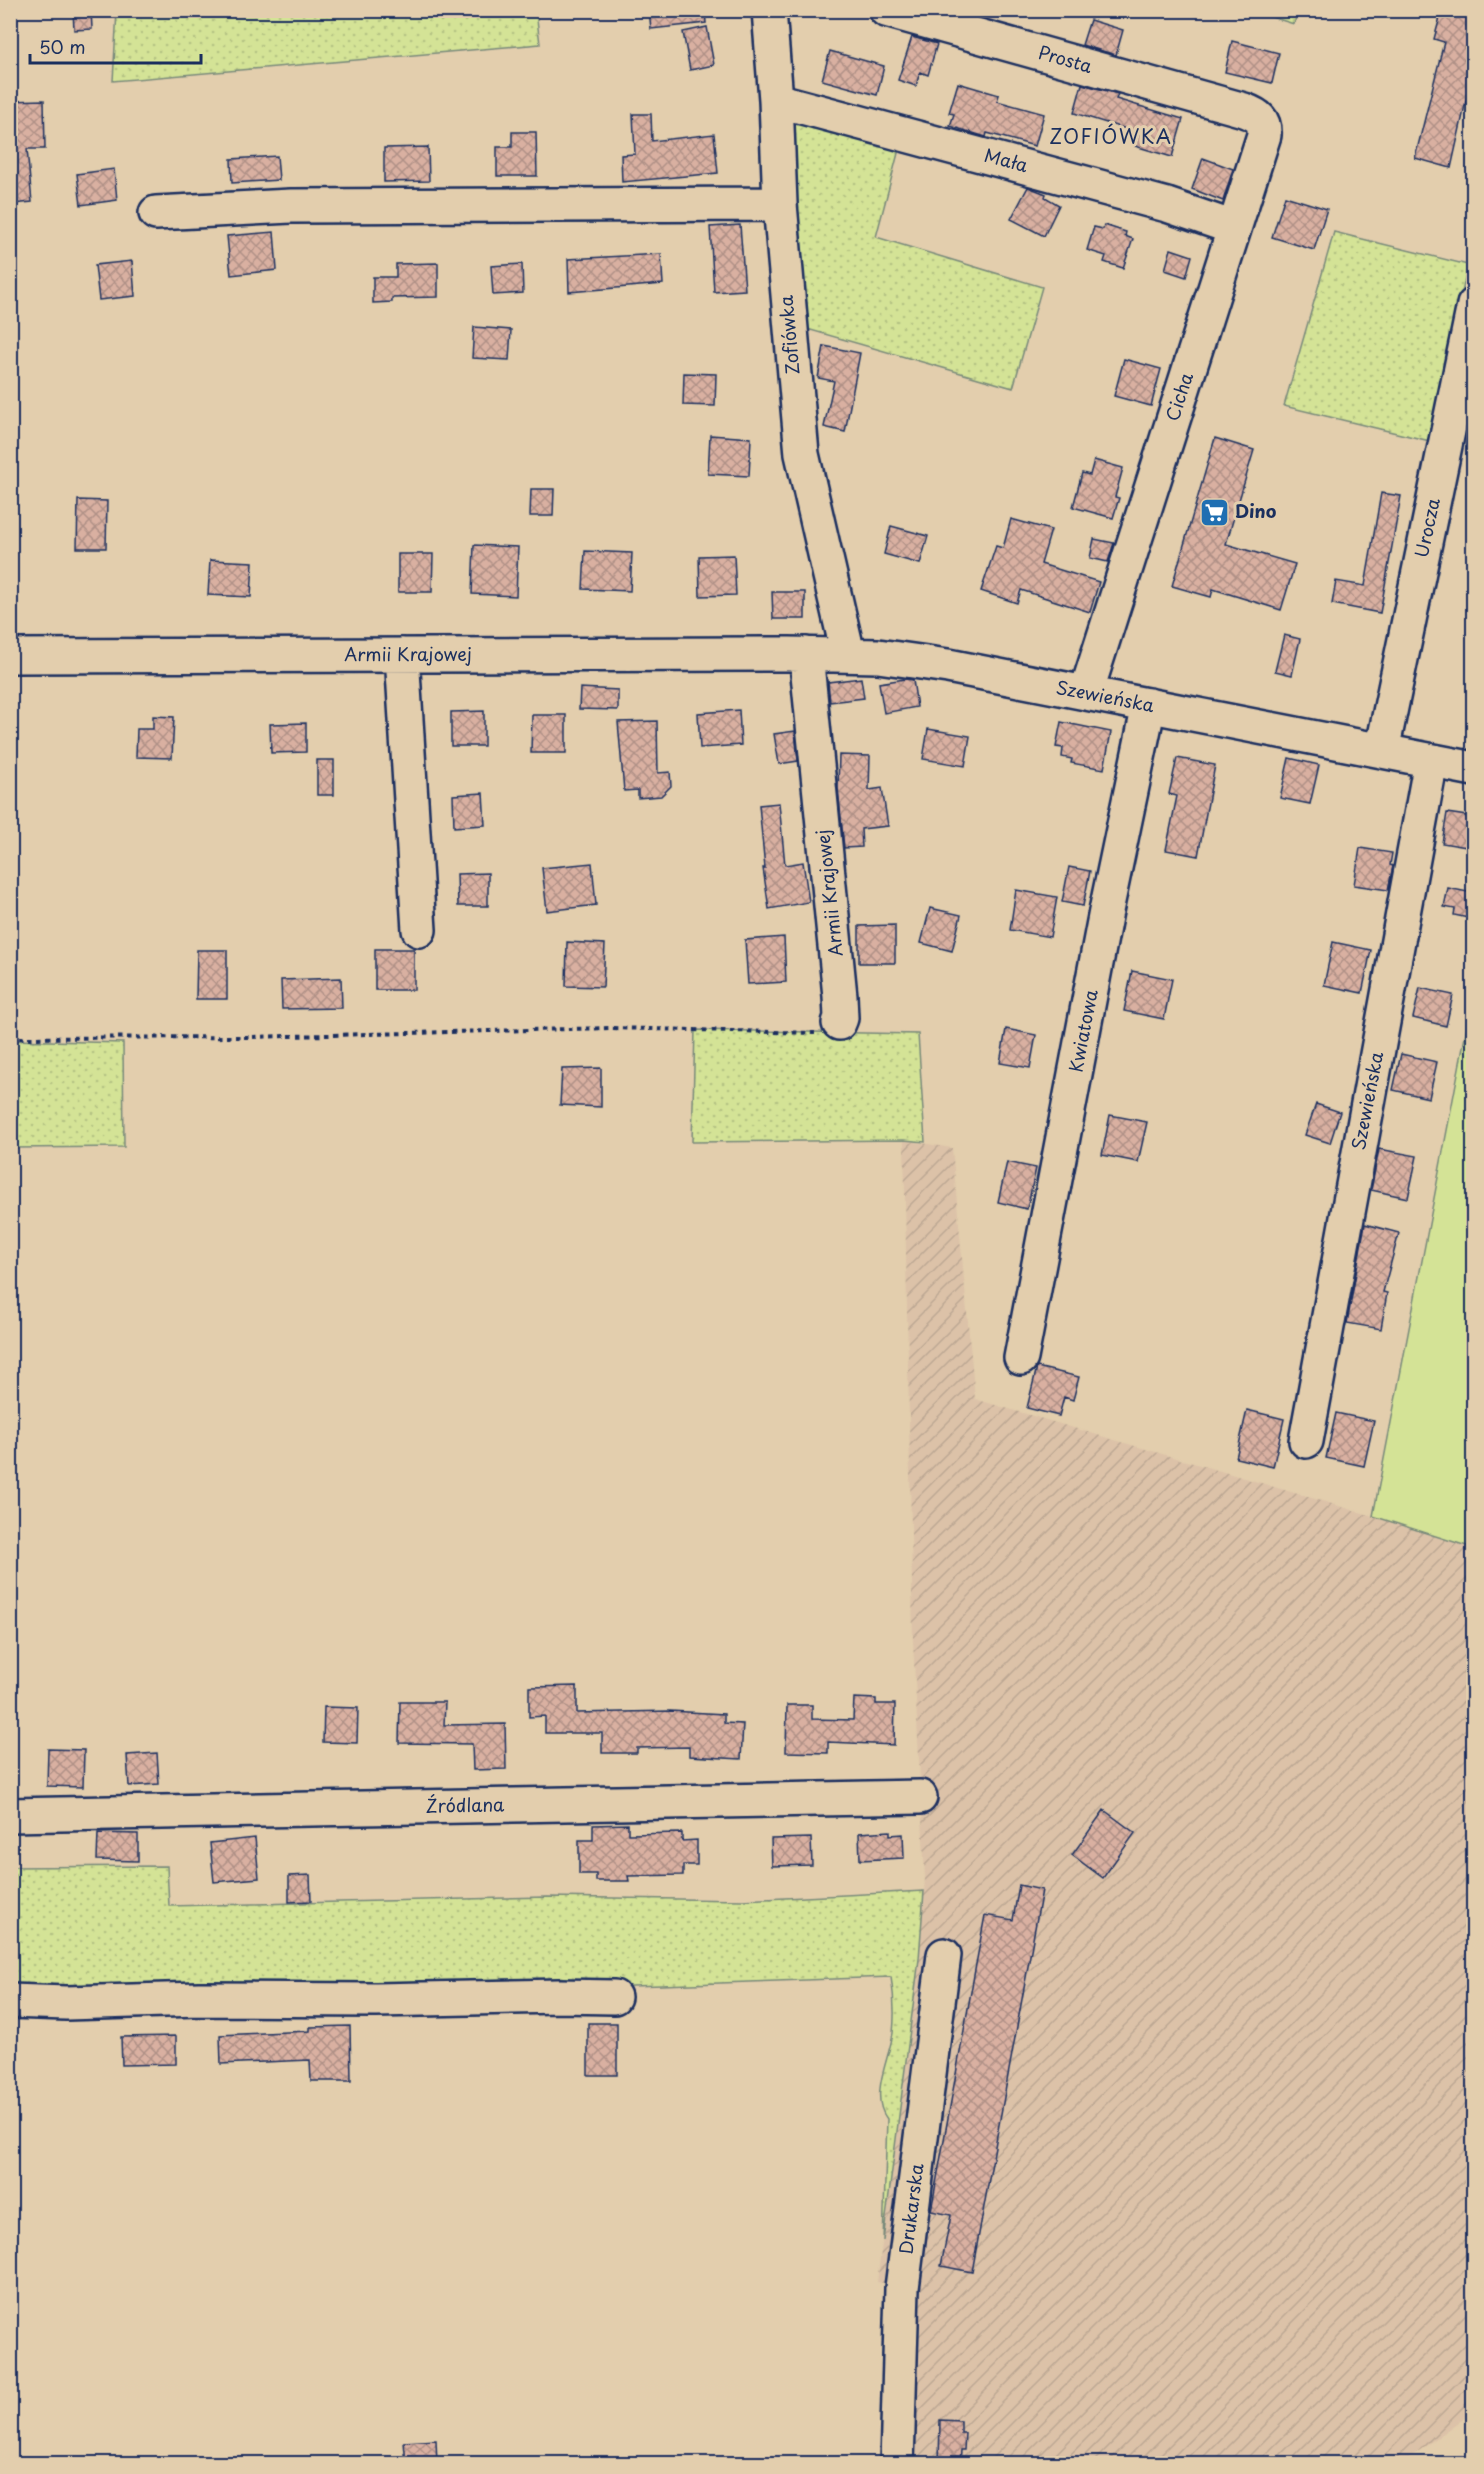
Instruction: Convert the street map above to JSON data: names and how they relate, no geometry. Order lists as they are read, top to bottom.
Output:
{
  "streets": {
    "street": [
      "Prosta",
      "Mała",
      "Zofiówka",
      "Cicha",
      "Urocza",
      "Armii Krajowej",
      "Szewieńska",
      "Kwiatowa",
      "Źródlana",
      "Drukarska"
    ]
  },
  "crossings": [
    ["Prosta", "Cicha"],
    ["Mała", "Zofiówka"],
    ["Mała", "Cicha"],
    ["Zofiówka", "Armii Krajowej"],
    ["Zofiówka", "Szewieńska"],
    ["Cicha", "Szewieńska"],
    ["Urocza", "Szewieńska"],
    ["Armii Krajowej", "Szewieńska"],
    ["Szewieńska", "Kwiatowa"]
  ],
  "districts": ["ZOFIÓWKA"],
  "places": {
    "supermarket": ["Dino"]
  },
  "scale_bar": "50 m"
}
